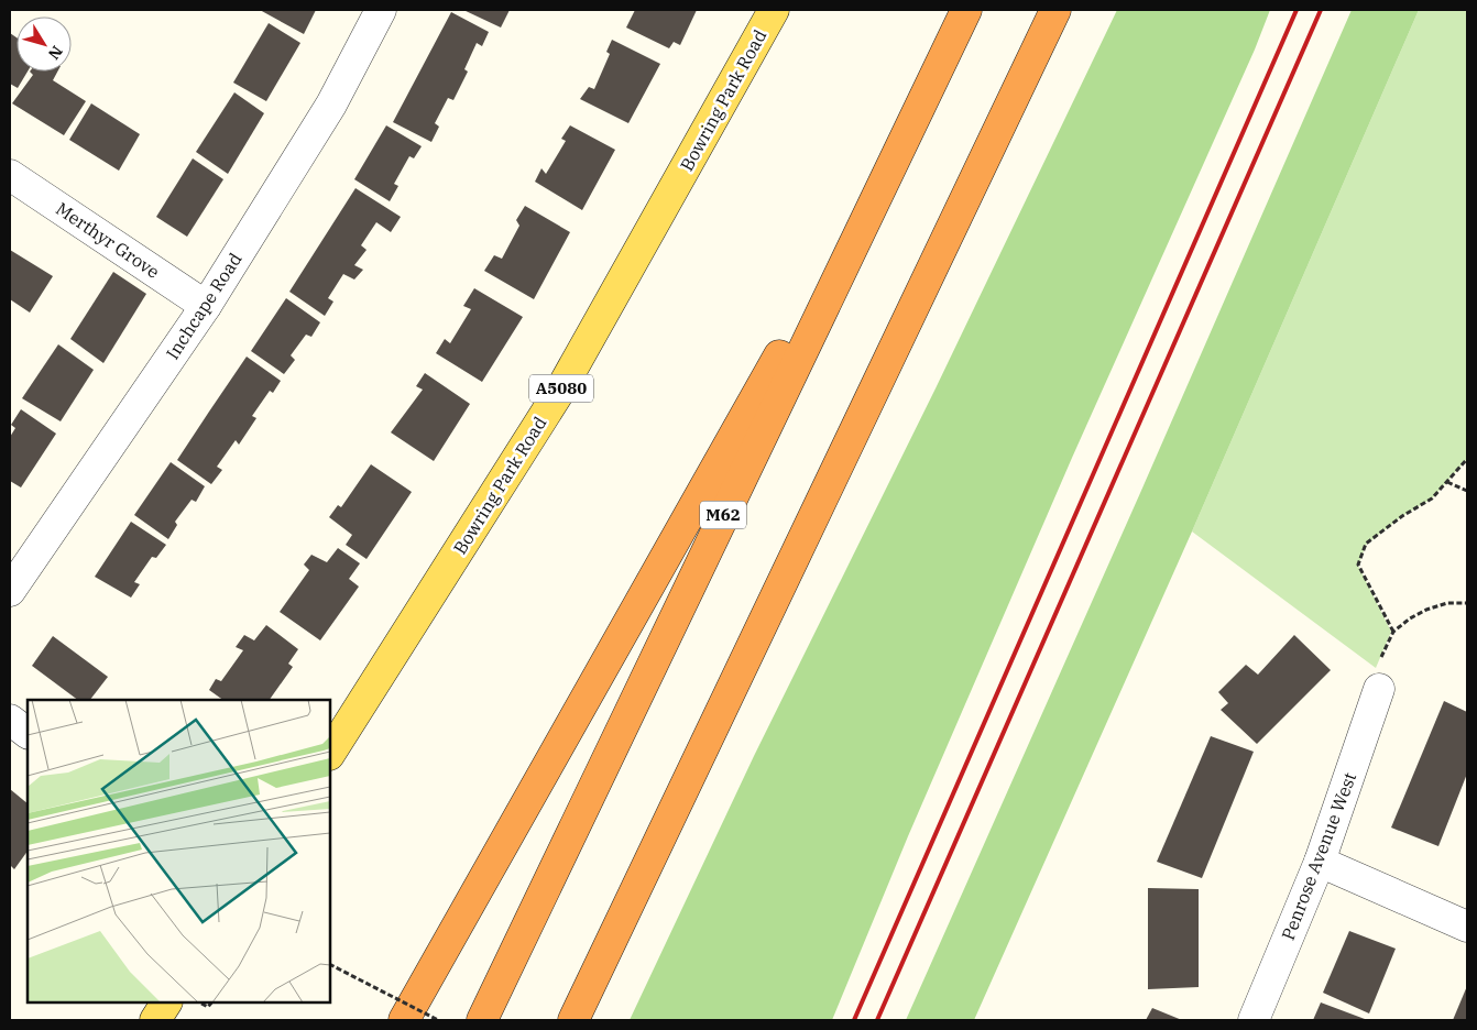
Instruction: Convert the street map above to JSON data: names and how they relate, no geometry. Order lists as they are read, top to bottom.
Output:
{
  "streets": {
    "highway": ["M62"],
    "main road": ["Bowring Park Road", "A5080"],
    "street": ["Merthyr Grove", "Inchcape Road", "Penrose Avenue West"]
  },
  "crossings": [
    ["Merthyr Grove", "Inchcape Road"]
  ],
  "north": "bottom right"
}
